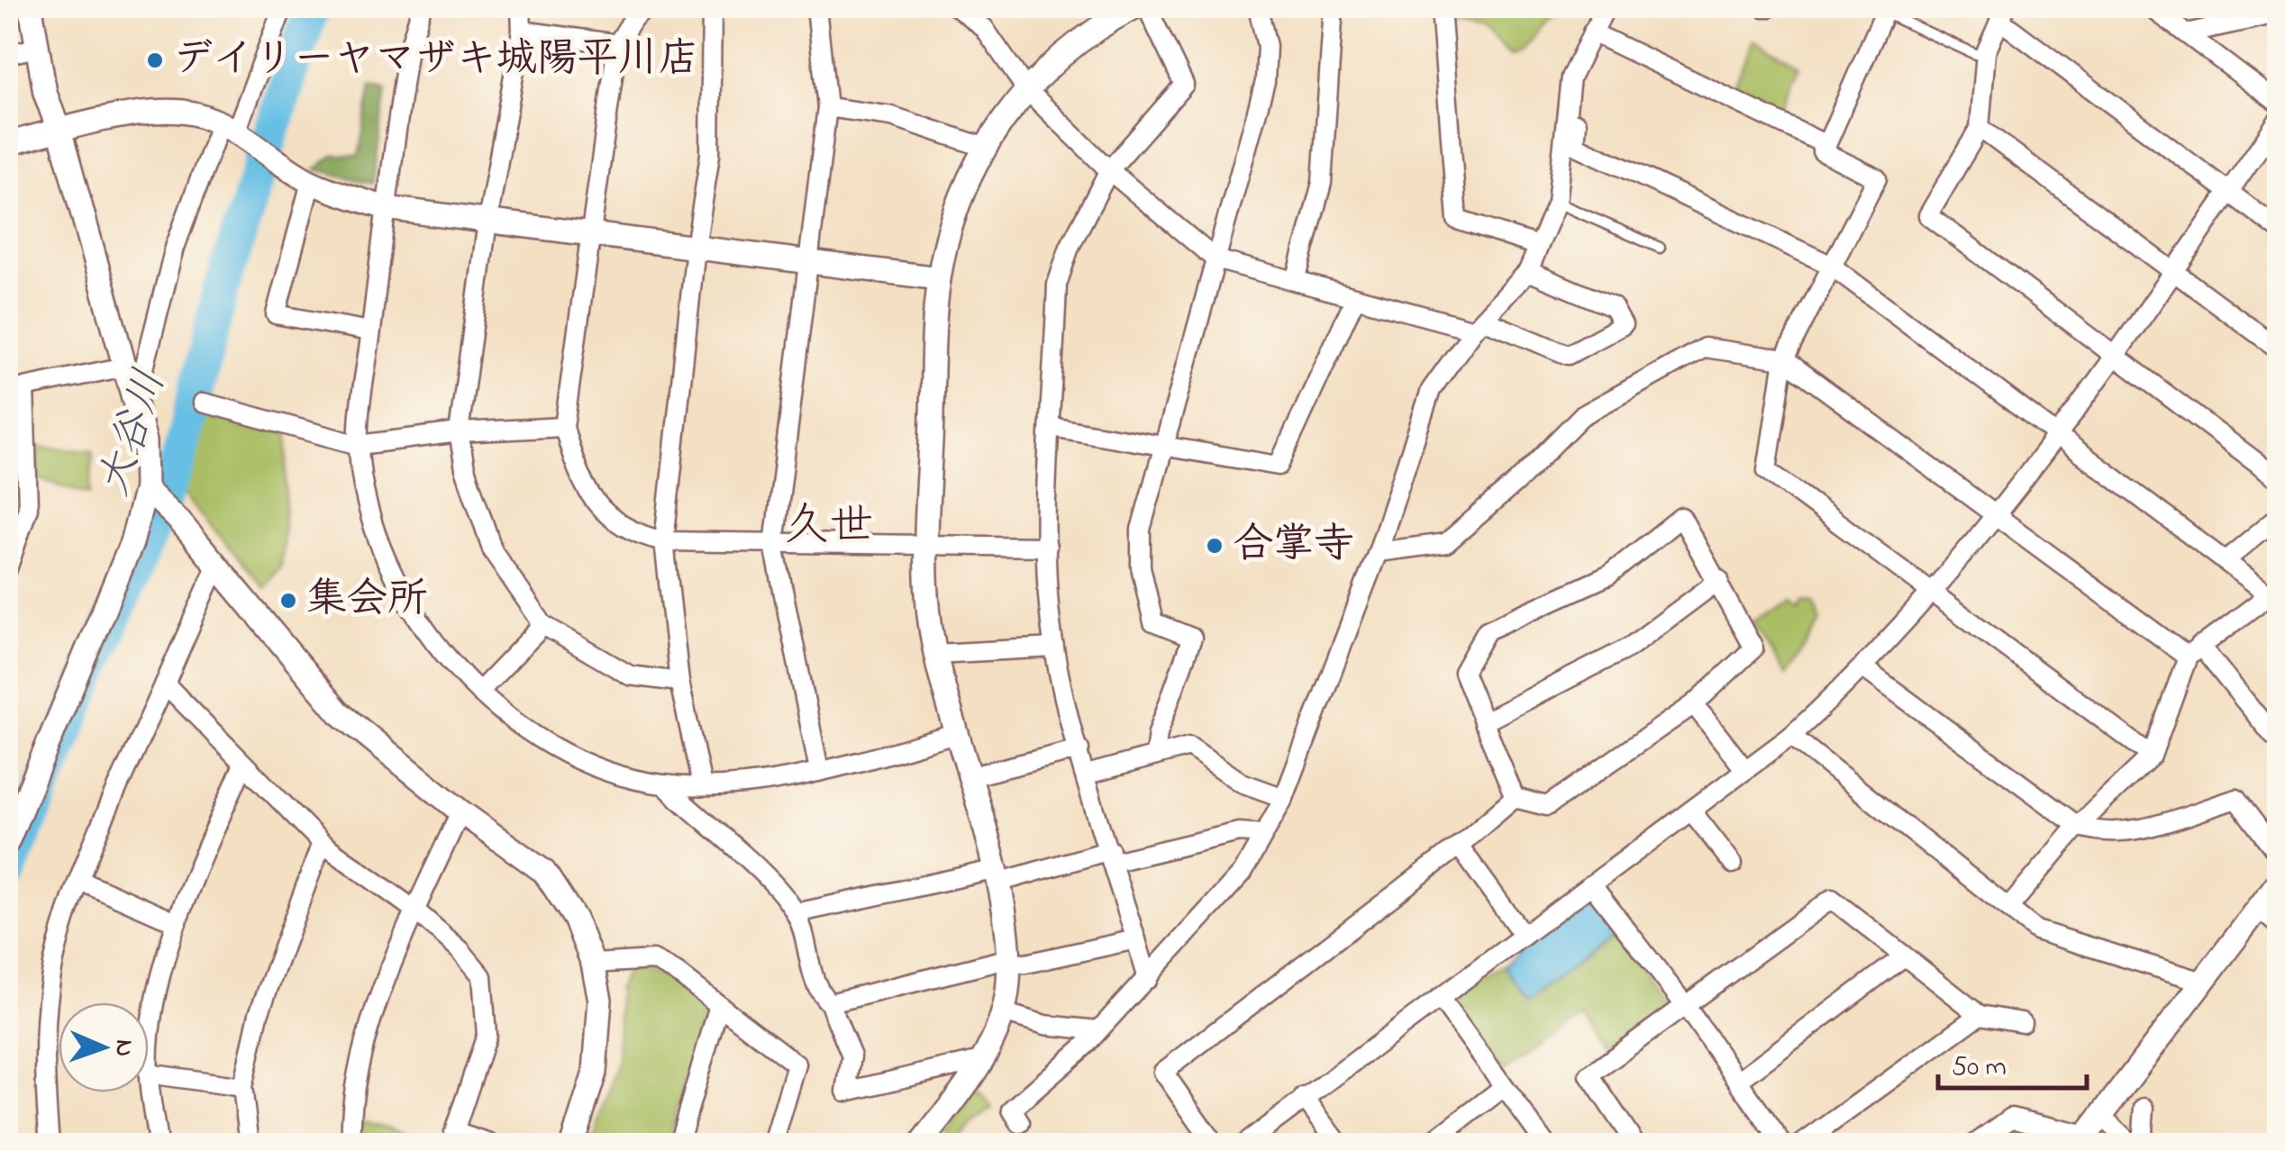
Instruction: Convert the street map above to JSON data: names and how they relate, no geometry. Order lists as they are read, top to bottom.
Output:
{
  "districts": ["久世"],
  "water": ["大谷川"],
  "places": ["デイリーヤマザキ城陽平川店", "合掌寺", "集会所"],
  "scale_bar": "50 m",
  "north": "right"
}
